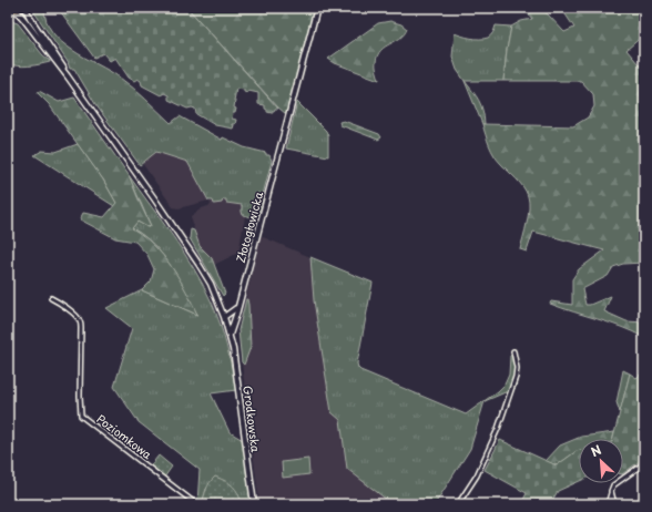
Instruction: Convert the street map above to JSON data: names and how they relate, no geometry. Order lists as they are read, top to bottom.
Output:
{
  "streets": {
    "main road": ["Złotogłowicka", "Grodkowska"],
    "street": ["Poziomkowa"]
  },
  "crossings": [
    ["Złotogłowicka", "Grodkowska"]
  ],
  "north": "top left"
}
